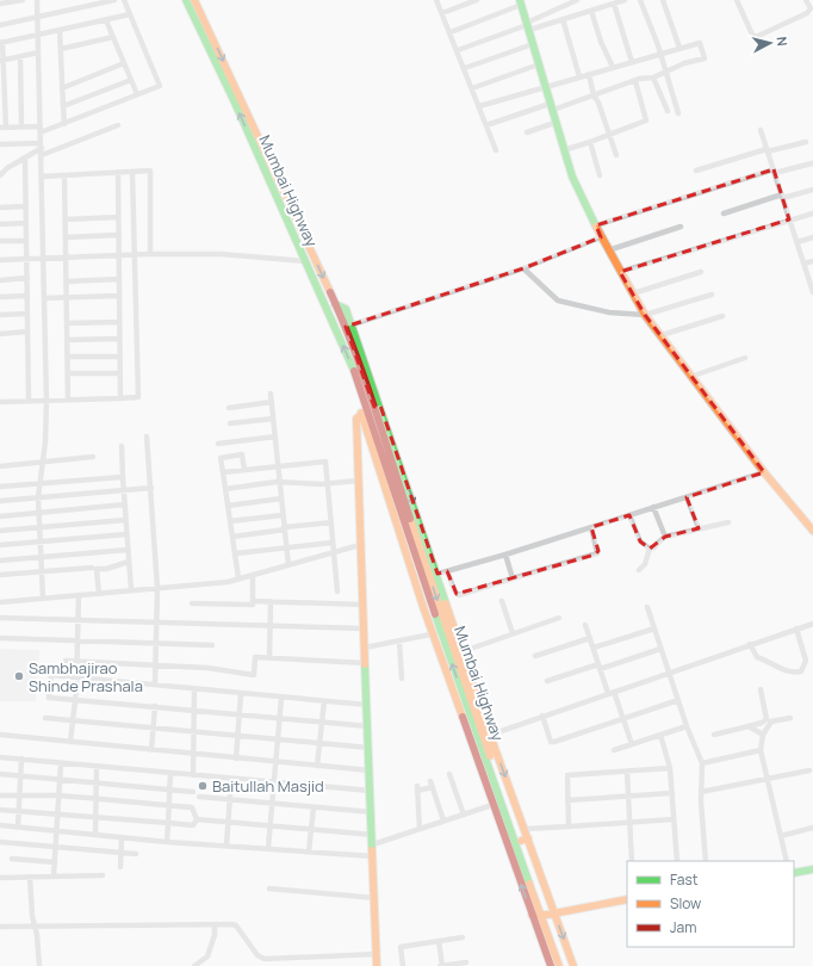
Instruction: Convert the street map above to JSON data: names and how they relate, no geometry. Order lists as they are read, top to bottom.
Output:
{
  "streets": {
    "main road": ["Mumbai Highway"]
  },
  "places": ["Sambhajirao Shinde Prashala", "Baitullah Masjid"],
  "legend": ["Fast", "Slow", "Jam"],
  "north": "right"
}
